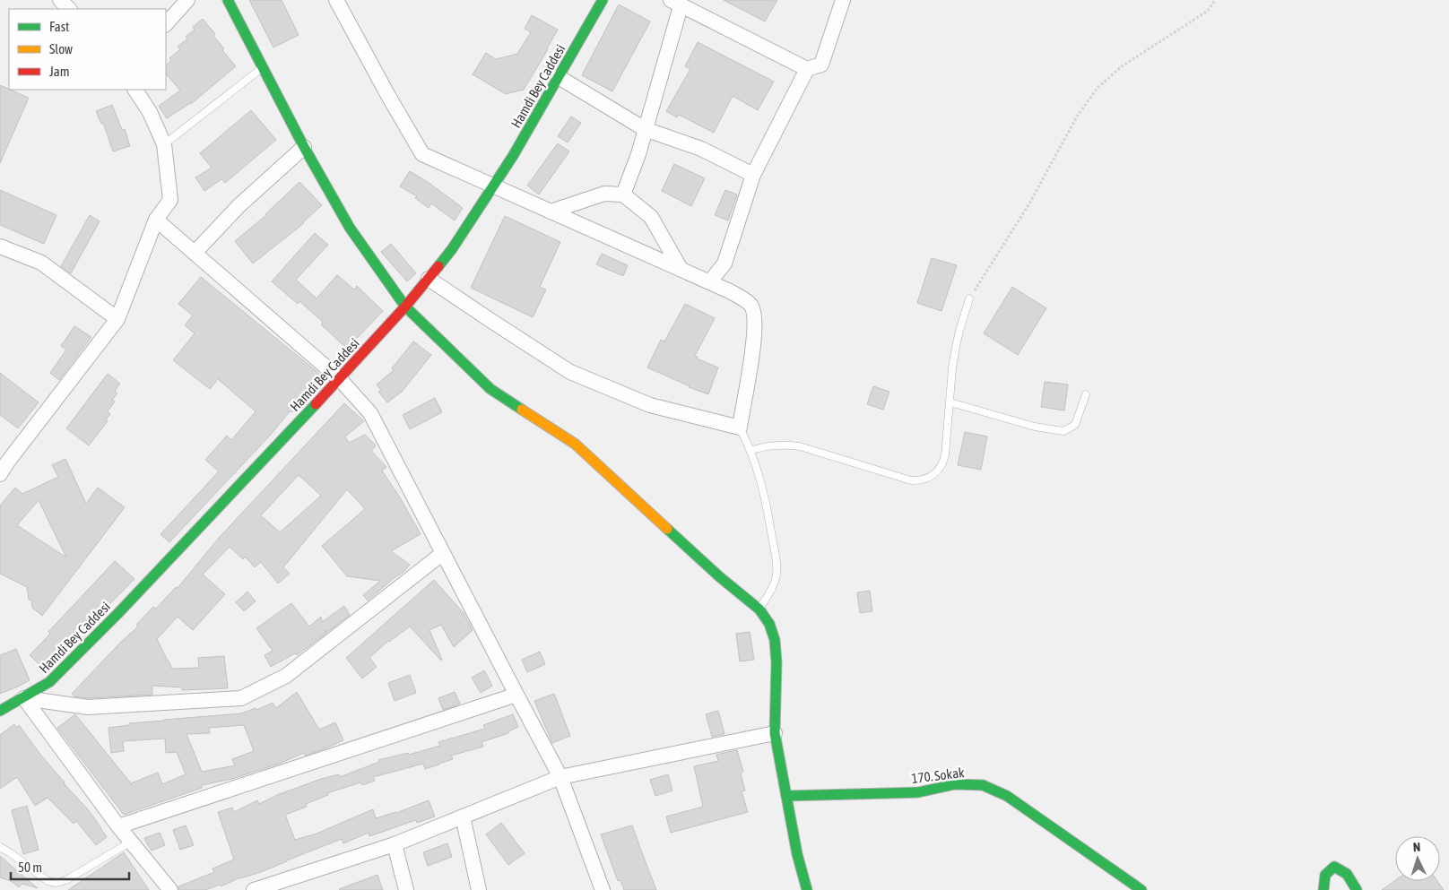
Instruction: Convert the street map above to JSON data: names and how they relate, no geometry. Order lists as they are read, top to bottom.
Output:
{
  "streets": {
    "street": ["Hamdi Bey Caddesi", "170. Sokak"]
  },
  "legend": ["Fast", "Slow", "Jam"],
  "scale_bar": "50 m",
  "north": "top"
}
